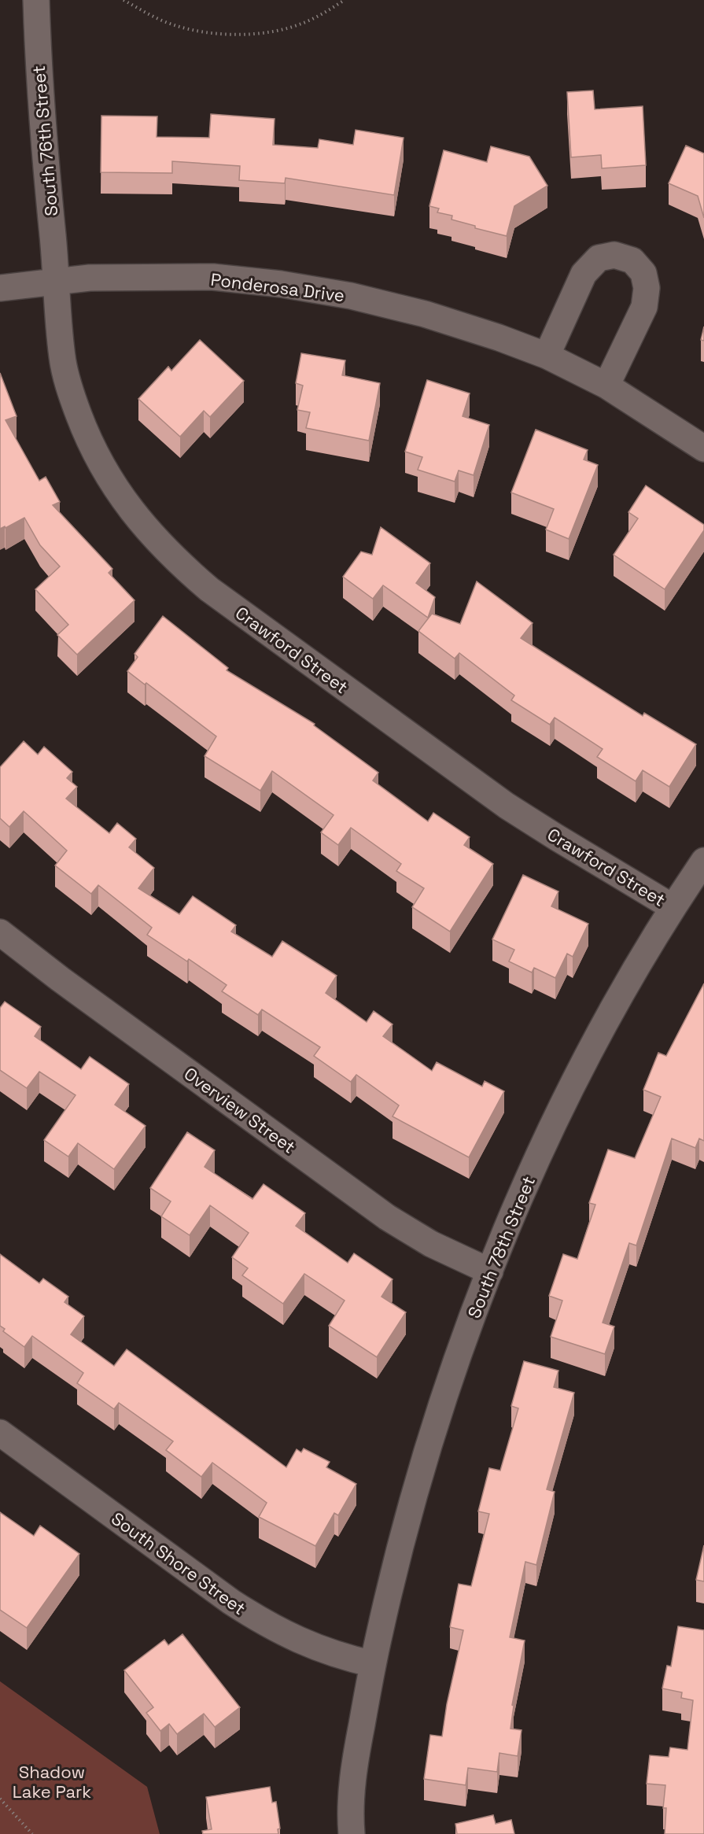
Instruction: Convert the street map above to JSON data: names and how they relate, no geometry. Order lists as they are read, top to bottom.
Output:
{
  "streets": {
    "street": [
      "South 76th Street",
      "Ponderosa Drive",
      "Crawford Street",
      "Overview Street",
      "South 78th Street",
      "South Shore Street"
    ]
  },
  "crossings": [
    ["South 76th Street", "Ponderosa Drive"],
    ["South 76th Street", "Crawford Street"],
    ["Ponderosa Drive", "Crawford Street"],
    ["Crawford Street", "South 78th Street"],
    ["Overview Street", "South 78th Street"],
    ["South 78th Street", "South Shore Street"]
  ],
  "parks": ["Shadow Lake Park"]
}
